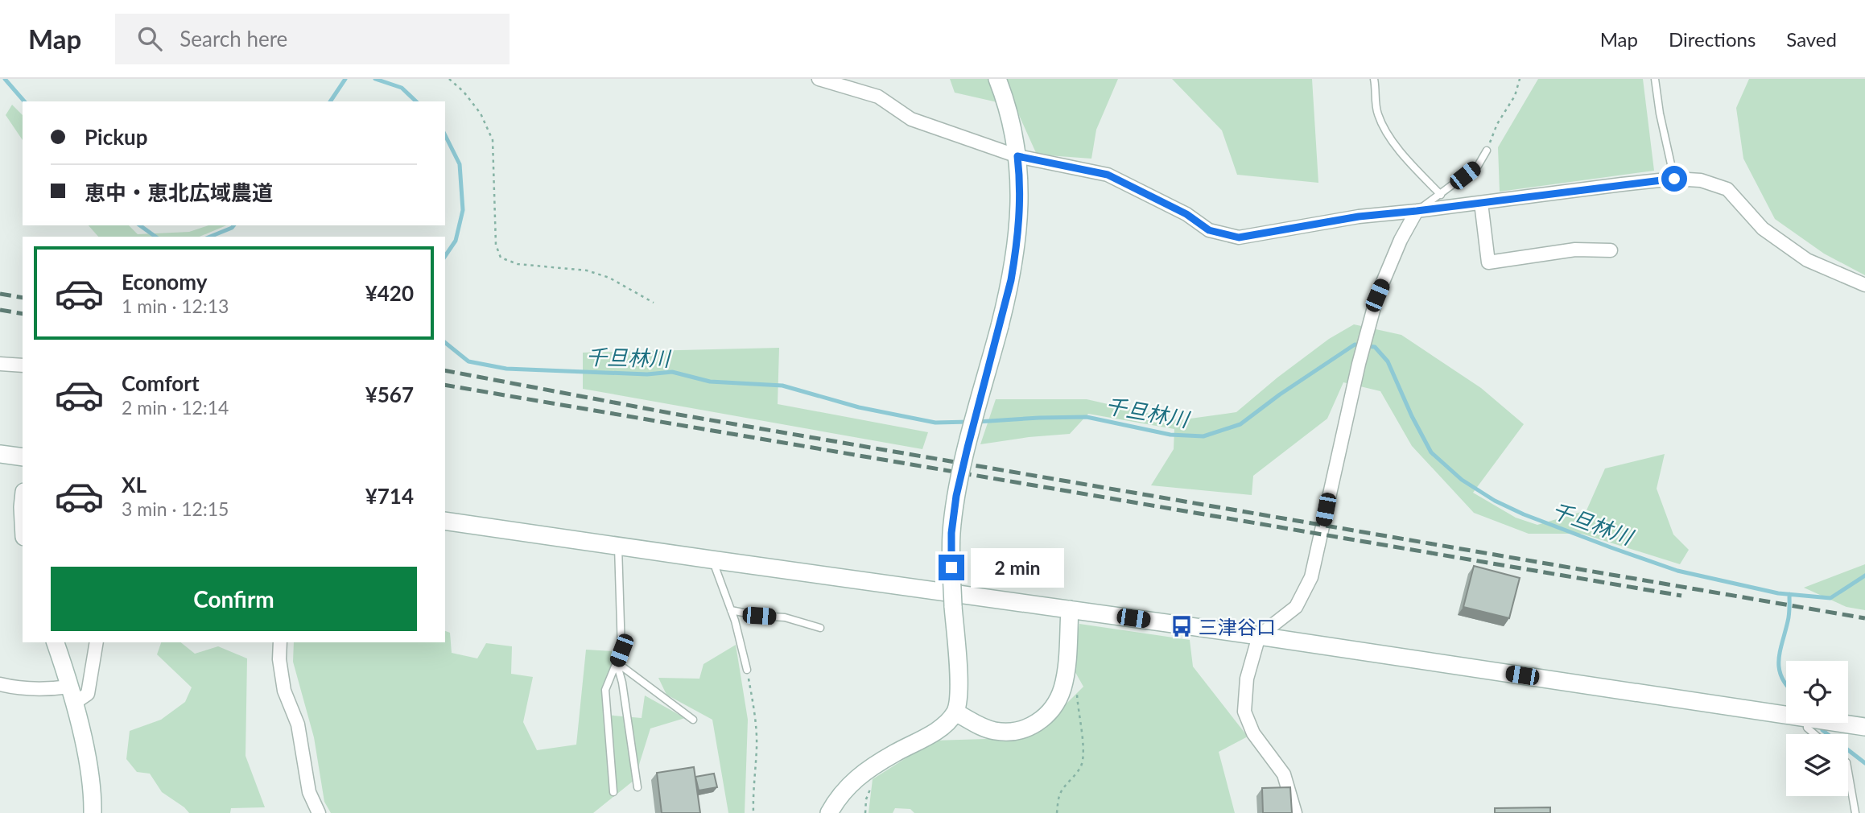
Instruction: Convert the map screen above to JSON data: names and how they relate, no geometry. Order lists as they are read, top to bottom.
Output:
{
  "water": ["千旦林川"],
  "places": {
    "bus stop": ["三津谷口"]
  },
  "page": {
    "header": "Map",
    "search": "Search here",
    "nav": ["Map", "Directions", "Saved"],
    "banner": ["Pickup", "恵中・恵北広域農道"],
    "list": [
      {
        "name": "Economy",
        "note": "1 min · 12:13",
        "value": "¥420"
      },
      {
        "name": "Comfort",
        "note": "2 min · 12:14",
        "value": "¥567"
      },
      {
        "name": "XL",
        "note": "3 min · 12:15",
        "value": "¥714"
      }
    ],
    "bubble": "2 min",
    "buttons": "Confirm"
  }
}
